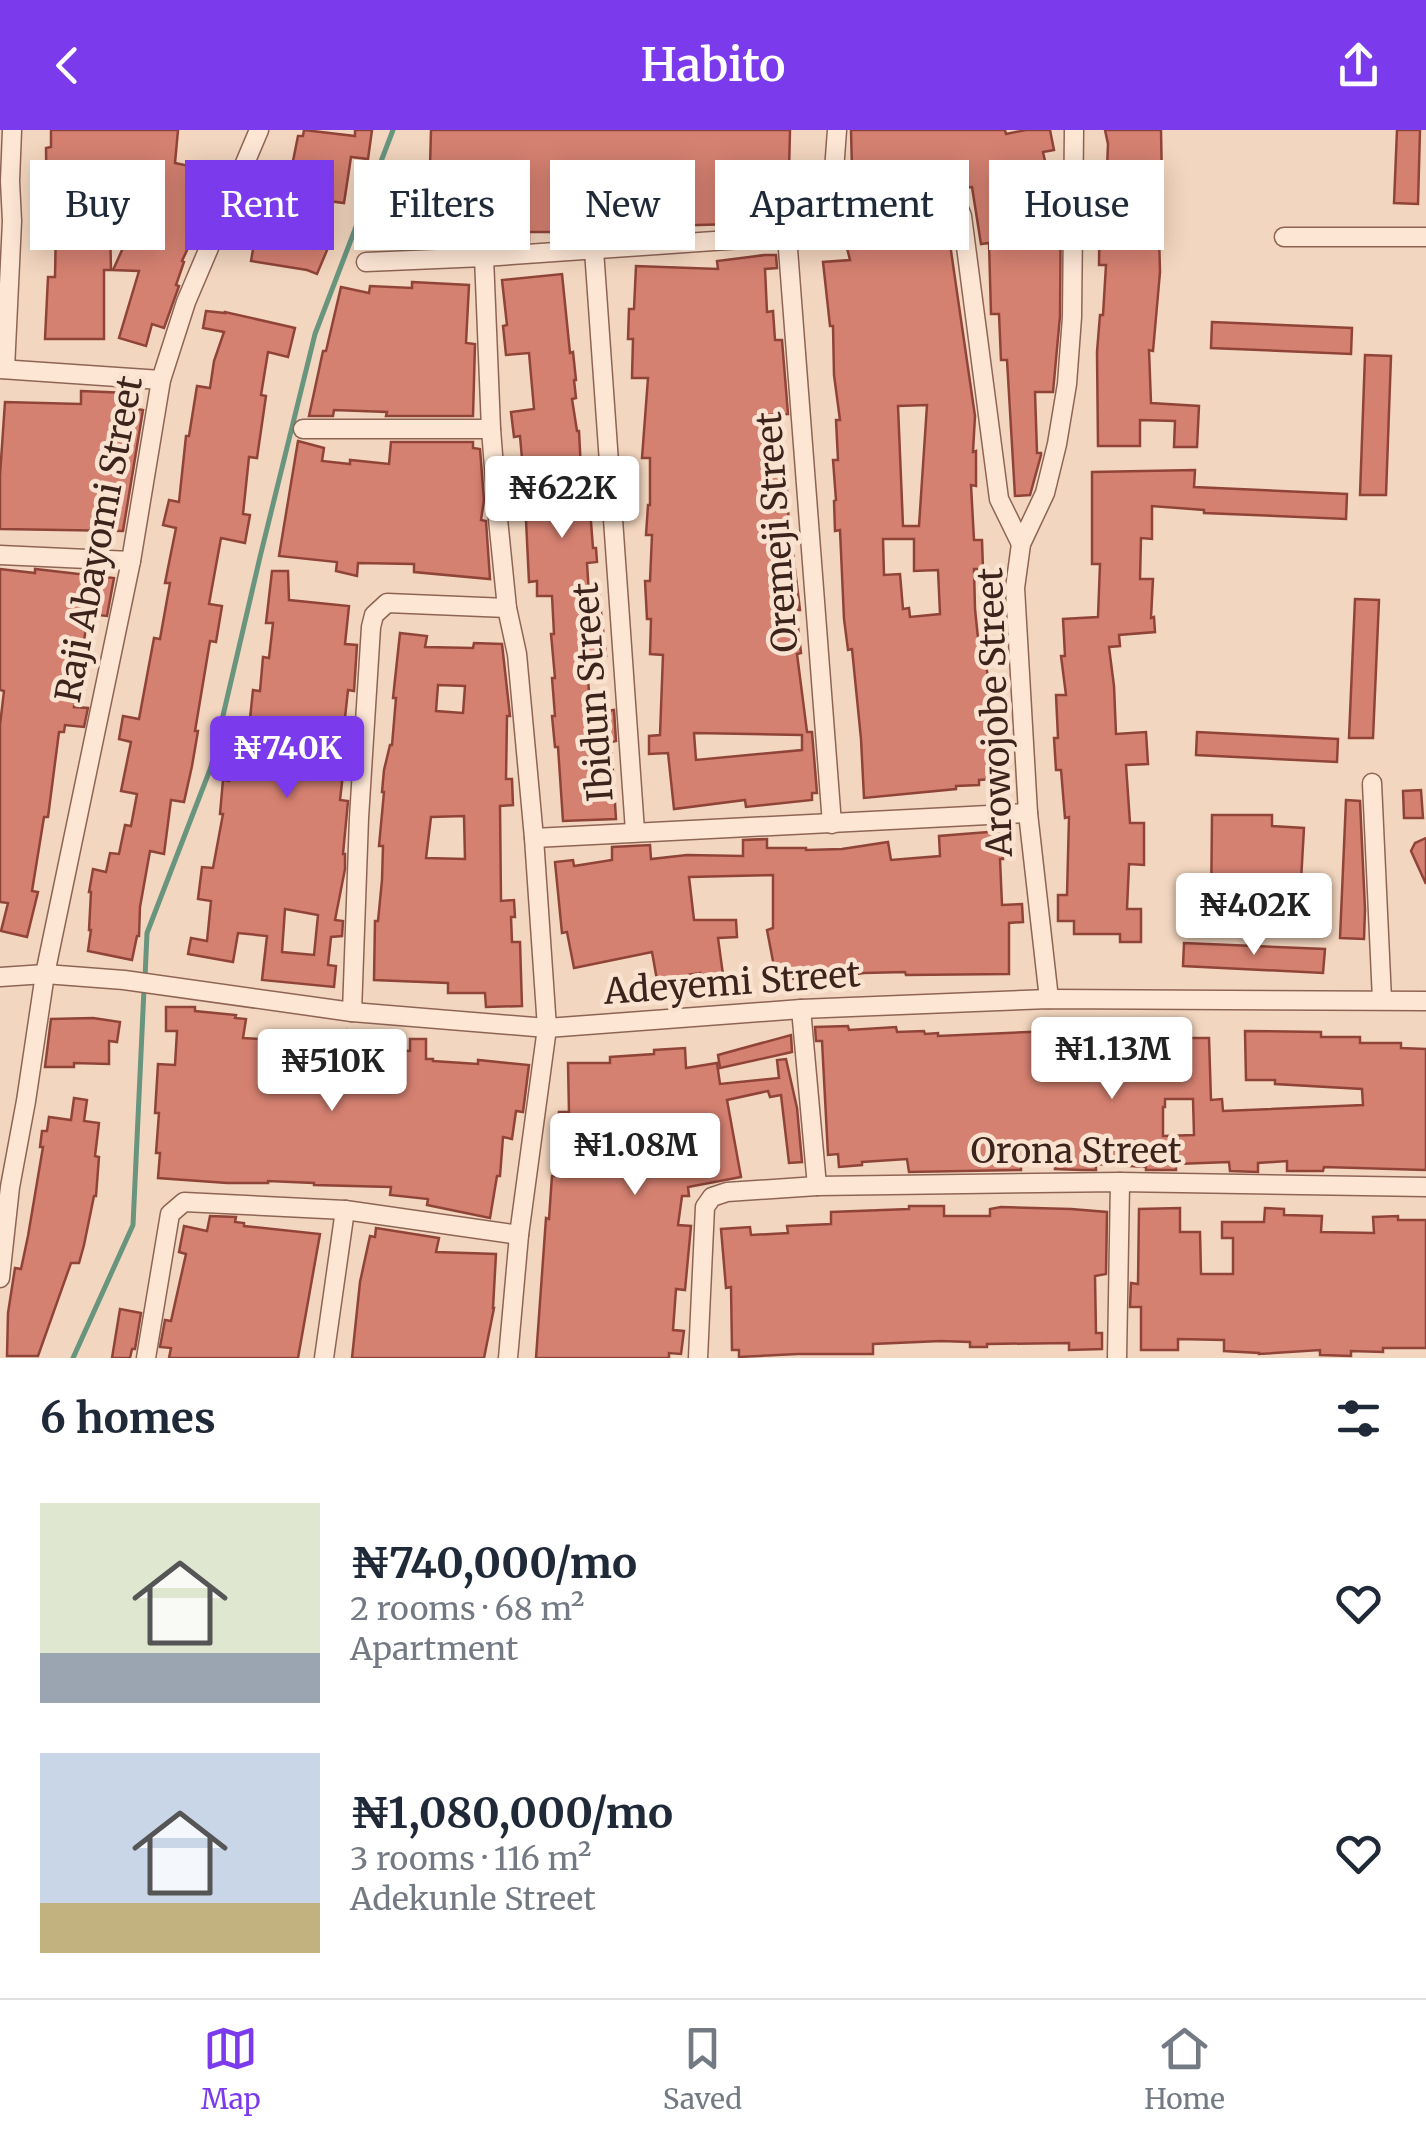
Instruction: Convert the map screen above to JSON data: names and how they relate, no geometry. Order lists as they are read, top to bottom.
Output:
{
  "streets": {
    "street": [
      "Oremeji Street",
      "Raji Abayomi Street",
      "Ibidun Street",
      "Arowojobe Street",
      "Adeyemi Street",
      "Orona Street"
    ]
  },
  "crossings": [
    ["Raji Abayomi Street", "Adeyemi Street"],
    ["Arowojobe Street", "Adeyemi Street"]
  ],
  "page": {
    "header": "Habito",
    "chip": [
      "Buy",
      "Rent",
      "Filters",
      "New",
      "Apartment",
      "House"
    ],
    "price": [
      "₦622K",
      "₦740K",
      "₦402K",
      "₦1.13M",
      "₦510K",
      "₦1.08M"
    ],
    "heading": "6 homes",
    "list": [
      {
        "name": "₦740,000/mo",
        "note": "2 rooms · 68 m² · Apartment"
      },
      {
        "name": "₦1,080,000/mo",
        "note": "3 rooms · 116 m² · Adekunle Street"
      }
    ],
    "tabs": ["Map", "Saved", "Home"]
  }
}
